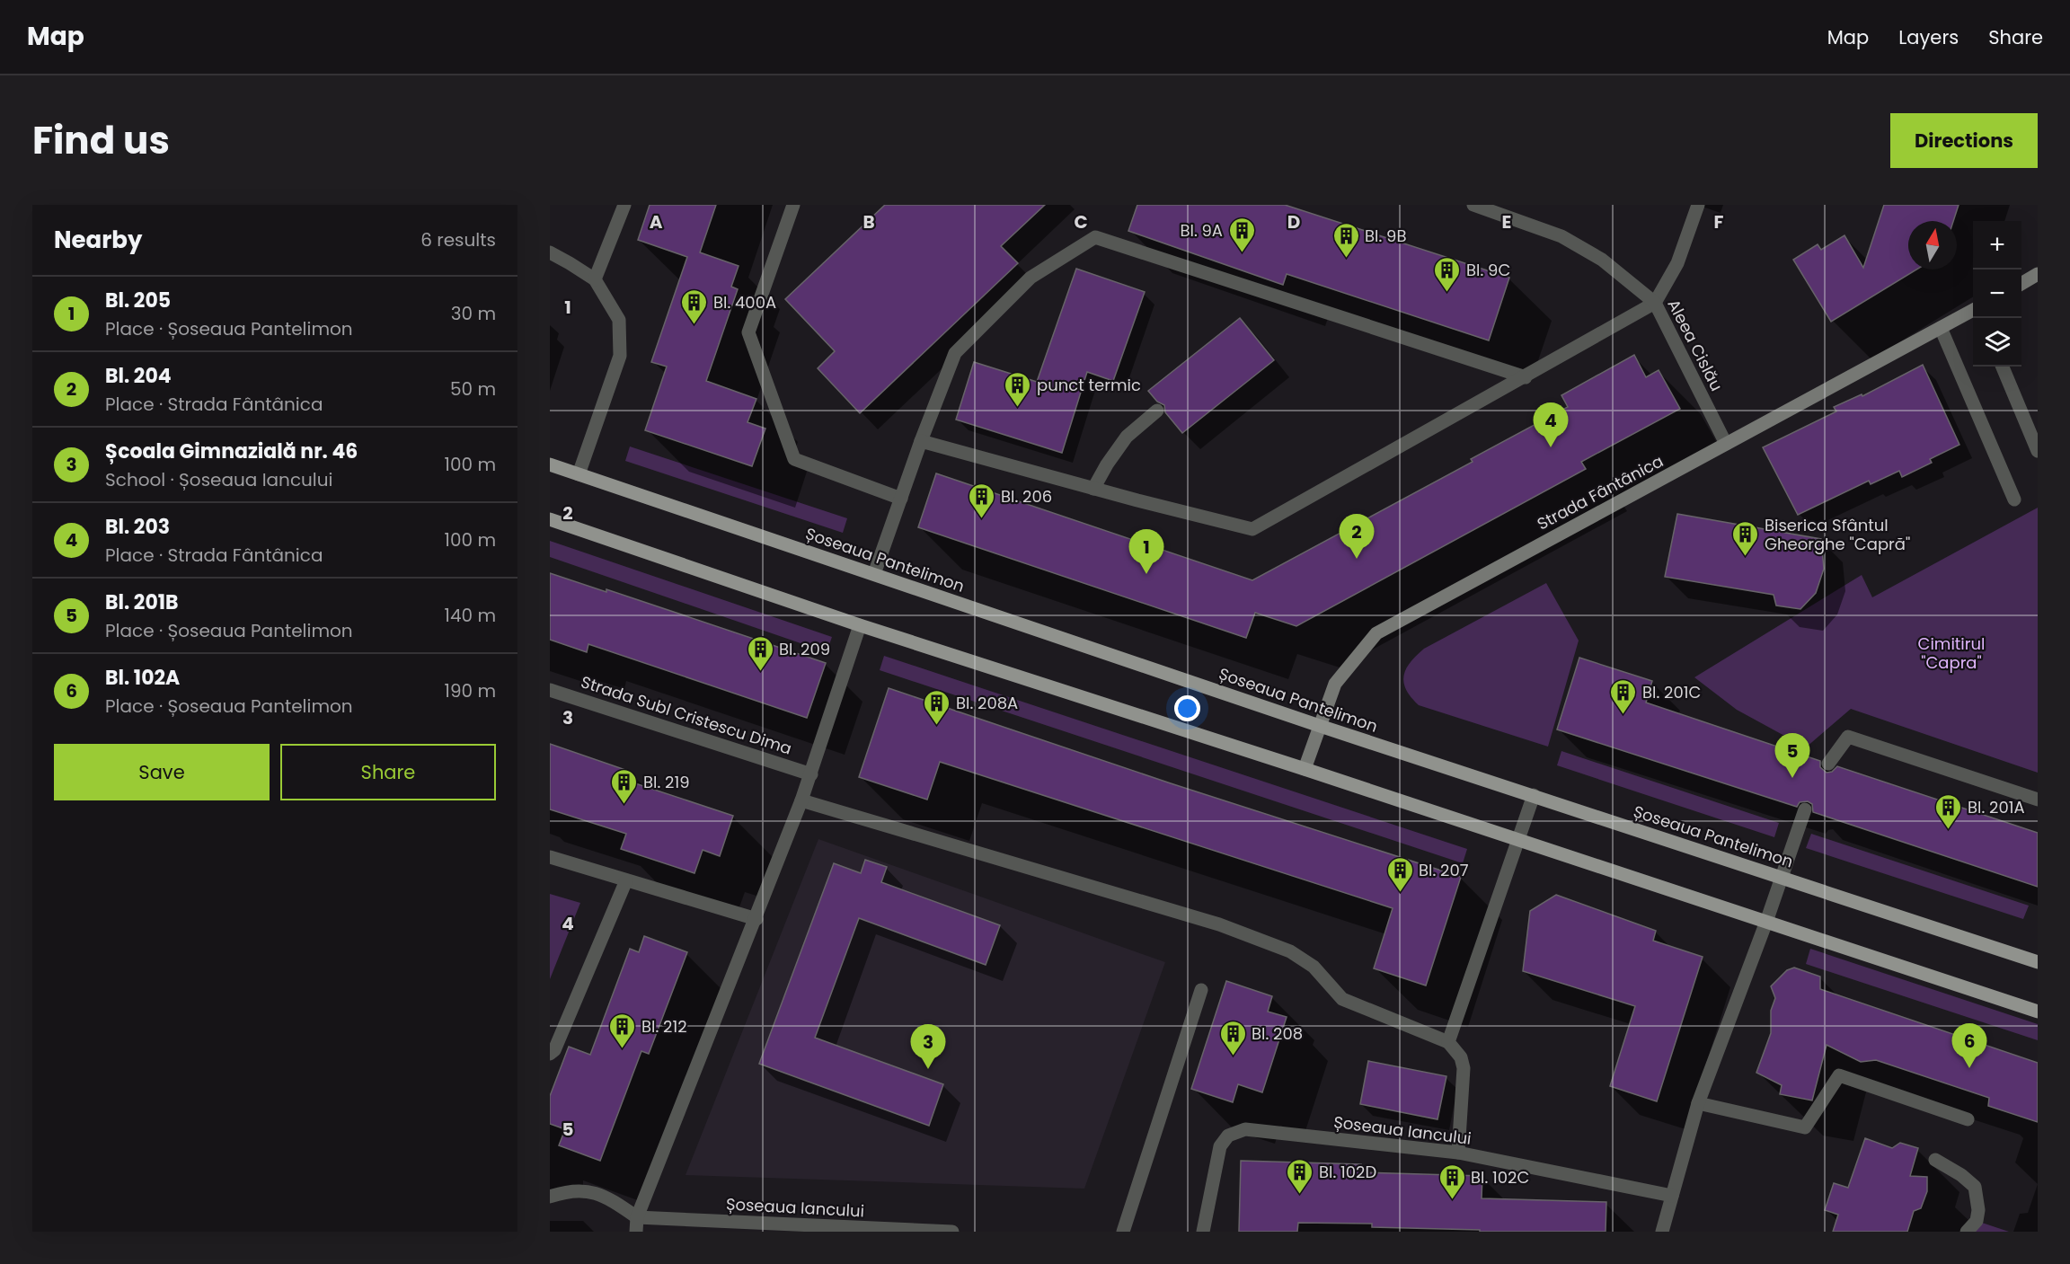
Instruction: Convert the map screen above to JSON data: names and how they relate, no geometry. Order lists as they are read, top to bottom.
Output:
{
  "streets": {
    "main road": ["Șoseaua Pantelimon"],
    "street": [
      "Aleea Cislău",
      "Strada Fântânica",
      "Strada Subl Cristescu Dima",
      "Șoseaua Iancului"
    ]
  },
  "crossings": [
    ["Aleea Cislău", "Strada Fântânica"],
    ["Strada Fântânica", "Șoseaua Pantelimon"]
  ],
  "parks": ["Cimitirul \"Capra\""],
  "places": {
    "building": [
      "Bl. 9A",
      "Bl. 9B",
      "Bl. 9C",
      "Bl. 400A",
      "punct termic",
      "Bl. 206",
      "Biserica Sfântul Gheorghe \"Capră\"",
      "Bl. 209",
      "Bl. 201C",
      "Bl. 208A",
      "Bl. 219",
      "Bl. 201A",
      "Bl. 207",
      "Bl. 212",
      "Bl. 208",
      "Bl. 102D",
      "Bl. 102C"
    ]
  },
  "north": "top",
  "page": {
    "header": "Map",
    "nav": ["Map", "Layers", "Share"],
    "title": "Find us",
    "buttons": [
      "Directions",
      ["Save", "Share"]
    ],
    "heading": ["Nearby", "6 results"],
    "map_buttons": ["+", "−"],
    "list": [
      {
        "mark": "1",
        "name": "Bl. 205",
        "note": "Place · Șoseaua Pantelimon",
        "value": "30 m"
      },
      {
        "mark": "2",
        "name": "Bl. 204",
        "note": "Place · Strada Fântânica",
        "value": "50 m"
      },
      {
        "mark": "3",
        "name": "Școala Gimnazială nr. 46",
        "note": "School · Șoseaua Iancului",
        "value": "100 m"
      },
      {
        "mark": "4",
        "name": "Bl. 203",
        "note": "Place · Strada Fântânica",
        "value": "100 m"
      },
      {
        "mark": "5",
        "name": "Bl. 201B",
        "note": "Place · Șoseaua Pantelimon",
        "value": "140 m"
      },
      {
        "mark": "6",
        "name": "Bl. 102A",
        "note": "Place · Șoseaua Pantelimon",
        "value": "190 m"
      }
    ],
    "pins": [
      "4",
      "2",
      "1",
      "5",
      "6",
      "3"
    ]
  },
  "grid": {
    "columns": [
      "A",
      "B",
      "C",
      "D",
      "E",
      "F"
    ],
    "rows": [
      "1",
      "2",
      "3",
      "4",
      "5"
    ]
  }
}
